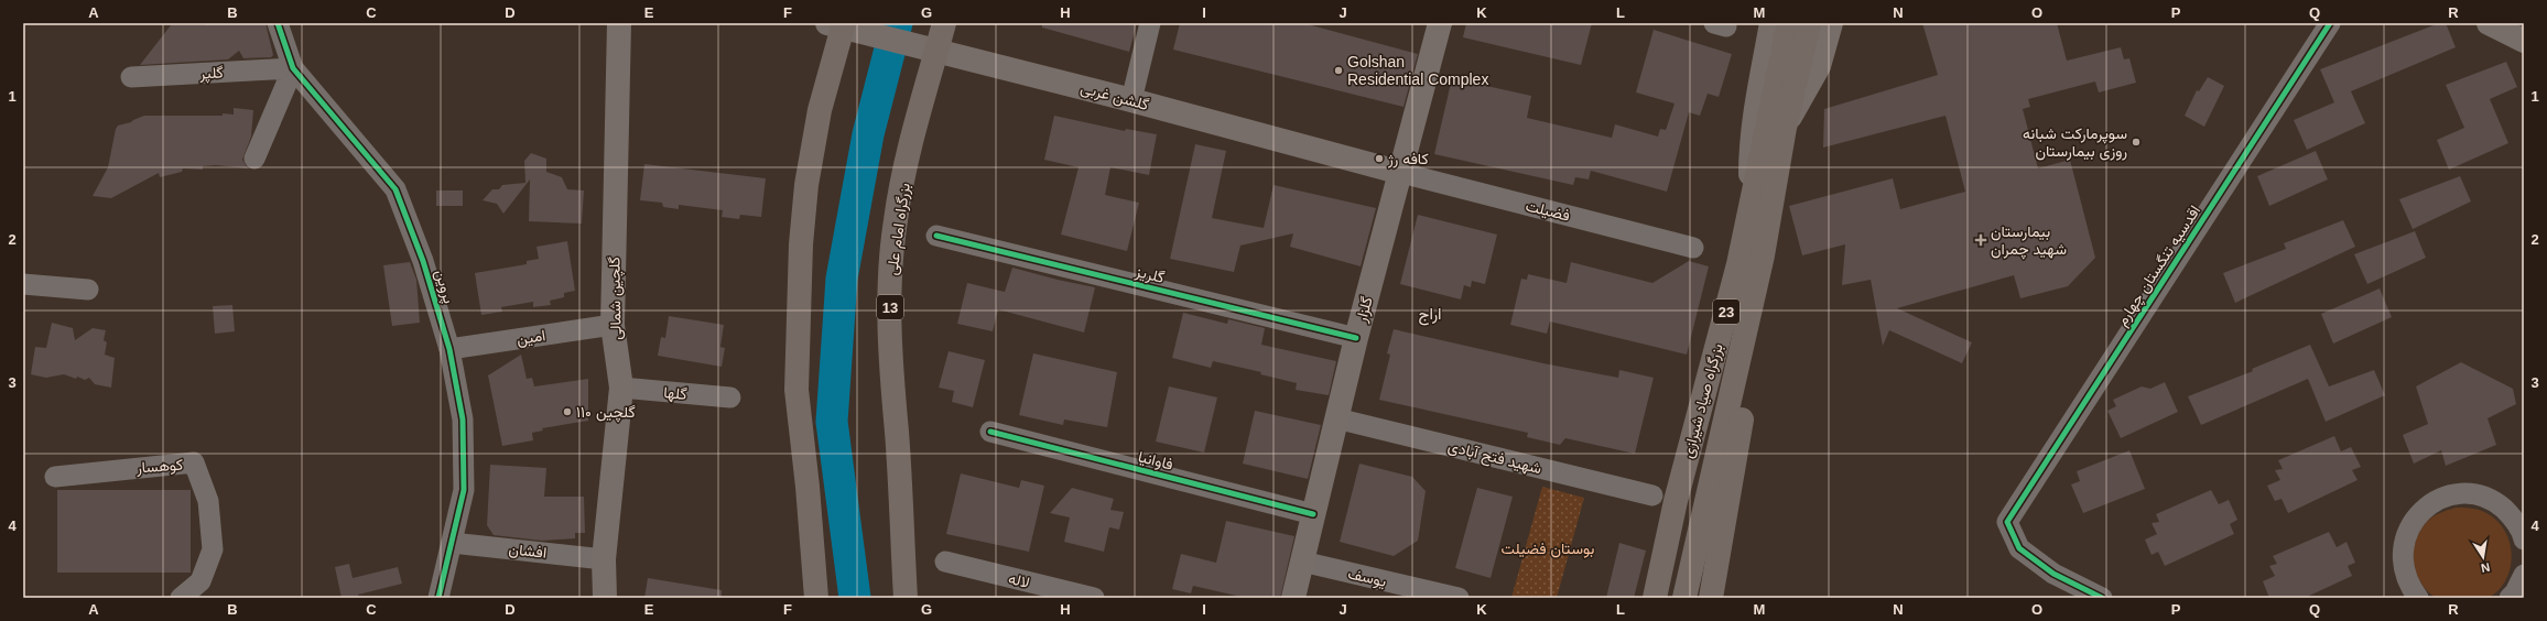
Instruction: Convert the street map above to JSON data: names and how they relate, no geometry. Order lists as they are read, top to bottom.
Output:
{
  "streets": {
    "highway": [
      "بزرگراه امام علی",
      "13",
      "23",
      "بزرگراه صیاد شیرازی"
    ],
    "main road": ["گلشن غربی", "گلچین شمالی", "گلزار"],
    "street": [
      "گلپر",
      "فضیلت",
      "اقدسیه تنگستان چهارم",
      "گلریز",
      "پروین",
      "امین",
      "گلها",
      "شهید فتح آبادی",
      "فاوانیا",
      "کوهسار",
      "افشان",
      "یوسف",
      "لاله"
    ]
  },
  "crossings": [
    ["گلپر", "پروین"],
    ["گلشن غربی", "فضیلت"],
    ["گلشن غربی", "گلزار"],
    ["فضیلت", "گلزار"],
    ["گلریز", "گلزار"],
    ["پروین", "امین"],
    ["پروین", "افشان"],
    ["گلچین شمالی", "امین"],
    ["گلچین شمالی", "گلها"],
    ["گلچین شمالی", "افشان"],
    ["گلزار", "شهید فتح آبادی"],
    ["گلزار", "فاوانیا"],
    ["گلزار", "یوسف"]
  ],
  "districts": ["اراج"],
  "parks": ["بوستان فضیلت"],
  "places": {
    "other": [
      "Golshan Residential Complex",
      "سوپرمارکت شبانه روزی بیمارستان",
      "کافه رژ",
      "گلچین ۱۱۰"
    ],
    "health": ["بیمارستان شهید چمران"]
  },
  "north": "bottom",
  "grid": {
    "columns": [
      "A",
      "B",
      "C",
      "D",
      "E",
      "F",
      "G",
      "H",
      "I",
      "J",
      "K",
      "L",
      "M",
      "N",
      "O",
      "P",
      "Q",
      "R"
    ],
    "rows": [
      "1",
      "2",
      "3",
      "4"
    ]
  }
}
